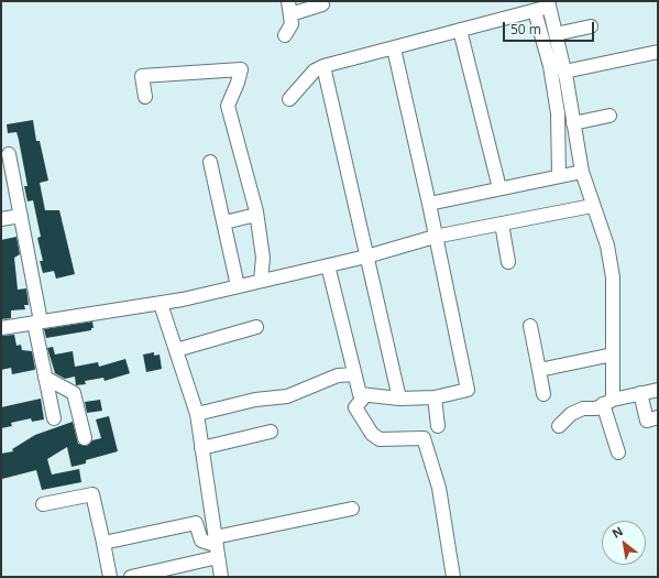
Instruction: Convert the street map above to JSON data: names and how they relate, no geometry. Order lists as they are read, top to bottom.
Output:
{
  "scale_bar": "50 m",
  "north": "top left"
}
